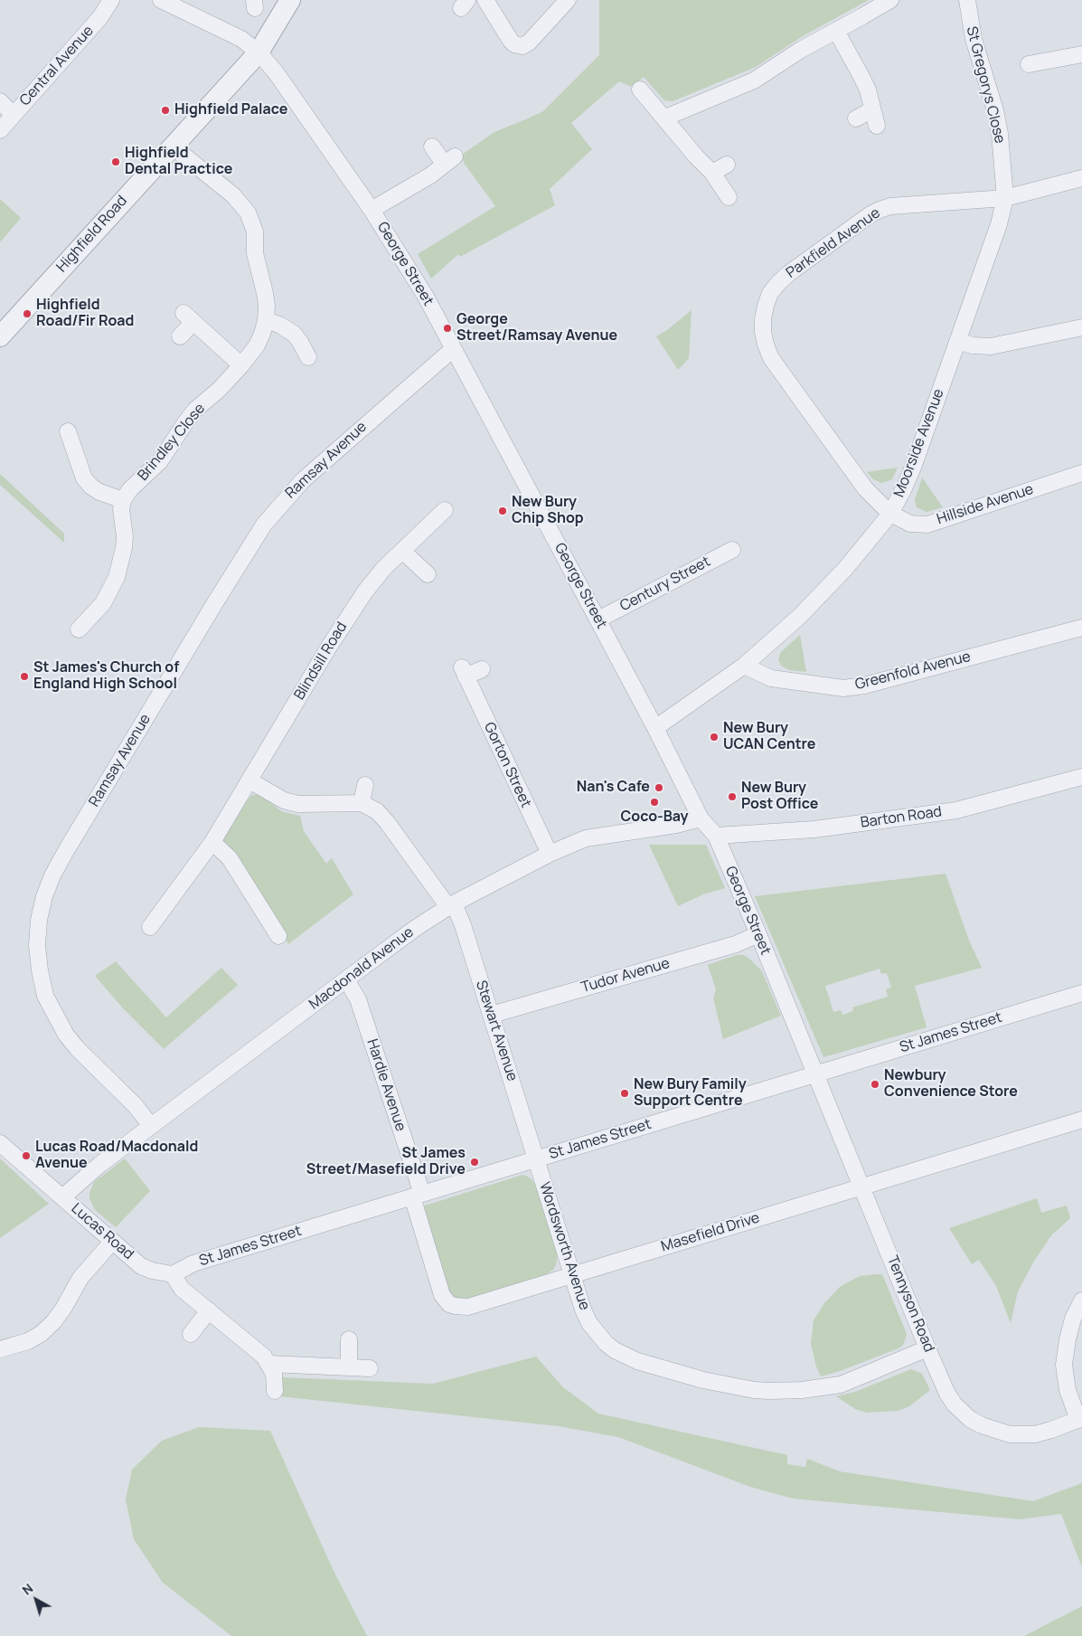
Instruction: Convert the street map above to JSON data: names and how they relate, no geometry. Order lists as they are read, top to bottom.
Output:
{
  "streets": {
    "street": [
      "Central Avenue",
      "St Gregorys Close",
      "Highfield Road",
      "Parkfield Avenue",
      "George Street",
      "Brindley Close",
      "Moorside Avenue",
      "Ramsay Avenue",
      "Hillside Avenue",
      "Century Street",
      "Blindsill Road",
      "Greenfold Avenue",
      "Gorton Street",
      "Barton Road",
      "Macdonald Avenue",
      "Tudor Avenue",
      "Stewart Avenue",
      "St James Street",
      "Hardie Avenue",
      "Lucas Road",
      "Masefield Drive",
      "Wordsworth Avenue",
      "Tennyson Road"
    ]
  },
  "crossings": [
    ["St Gregorys Close", "Parkfield Avenue"],
    ["St Gregorys Close", "Moorside Avenue"],
    ["Highfield Road", "George Street"],
    ["Highfield Road", "Brindley Close"],
    ["Parkfield Avenue", "Moorside Avenue"],
    ["Parkfield Avenue", "Hillside Avenue"],
    ["George Street", "Moorside Avenue"],
    ["George Street", "Ramsay Avenue"],
    ["George Street", "Century Street"],
    ["George Street", "Barton Road"],
    ["George Street", "Macdonald Avenue"],
    ["George Street", "Tudor Avenue"],
    ["George Street", "St James Street"],
    ["George Street", "Tennyson Road"],
    ["Moorside Avenue", "Hillside Avenue"],
    ["Moorside Avenue", "Greenfold Avenue"],
    ["Ramsay Avenue", "Macdonald Avenue"],
    ["Gorton Street", "Macdonald Avenue"],
    ["Macdonald Avenue", "Stewart Avenue"],
    ["Macdonald Avenue", "Hardie Avenue"],
    ["Macdonald Avenue", "Lucas Road"],
    ["Tudor Avenue", "Stewart Avenue"],
    ["Stewart Avenue", "St James Street"],
    ["Stewart Avenue", "Wordsworth Avenue"],
    ["St James Street", "Hardie Avenue"],
    ["St James Street", "Lucas Road"],
    ["St James Street", "Masefield Drive"],
    ["St James Street", "Wordsworth Avenue"],
    ["St James Street", "Tennyson Road"],
    ["Hardie Avenue", "Masefield Drive"],
    ["Masefield Drive", "Wordsworth Avenue"],
    ["Masefield Drive", "Tennyson Road"],
    ["Wordsworth Avenue", "Tennyson Road"]
  ],
  "places": [
    "Highfield Palace",
    "Highfield Dental Practice",
    "Highfield Road/Fir Road",
    "George Street/Ramsay Avenue",
    "New Bury Chip Shop",
    "St James's Church of England High School",
    "New Bury UCAN Centre",
    "Nan's Cafe",
    "New Bury Post Office",
    "Coco-Bay",
    "Newbury Convenience Store",
    "New Bury Family Support Centre",
    "Lucas Road/Macdonald Avenue",
    "St James Street/Masefield Drive"
  ],
  "north": "top left"
}
